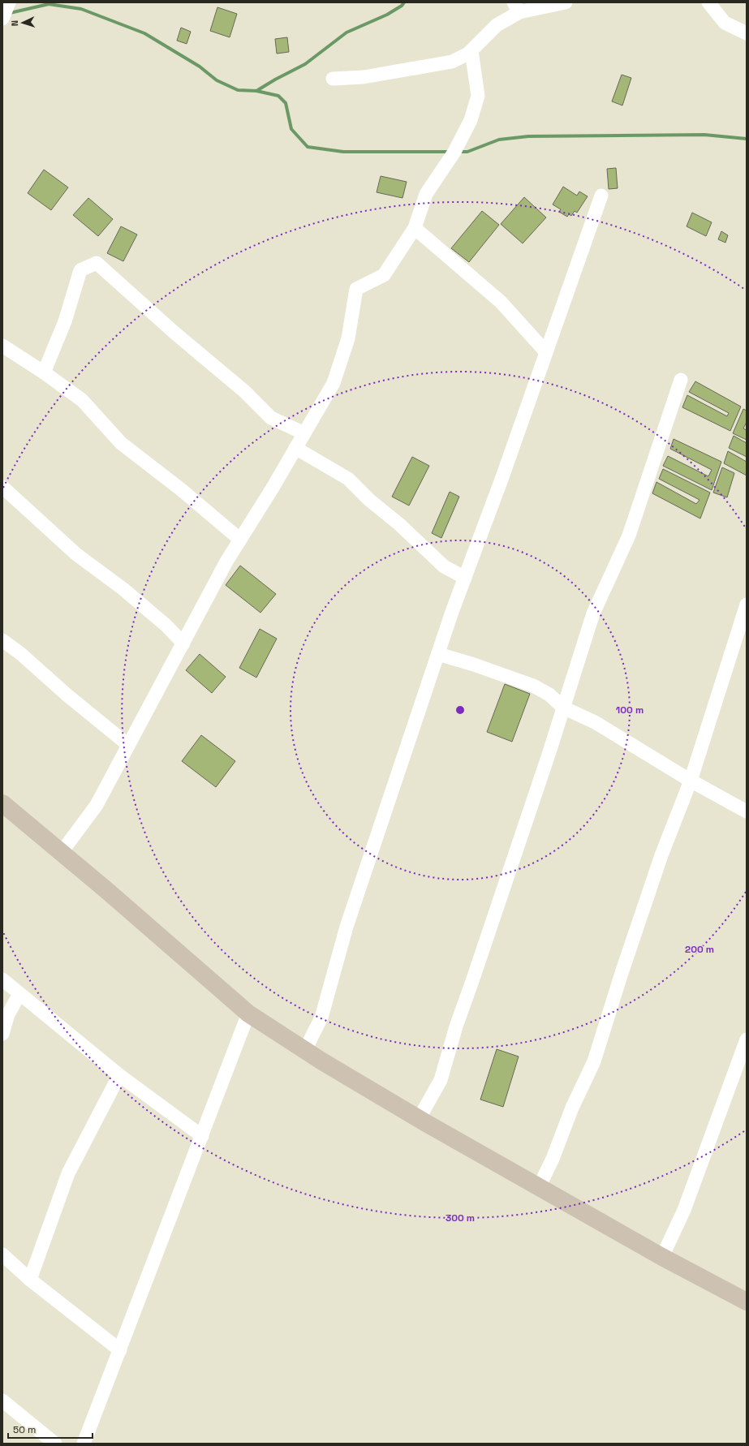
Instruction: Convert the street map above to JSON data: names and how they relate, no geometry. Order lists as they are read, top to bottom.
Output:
{
  "scale_bar": "50 m",
  "north": "left",
  "rings": ["100 m", "200 m", "300 m"]
}
